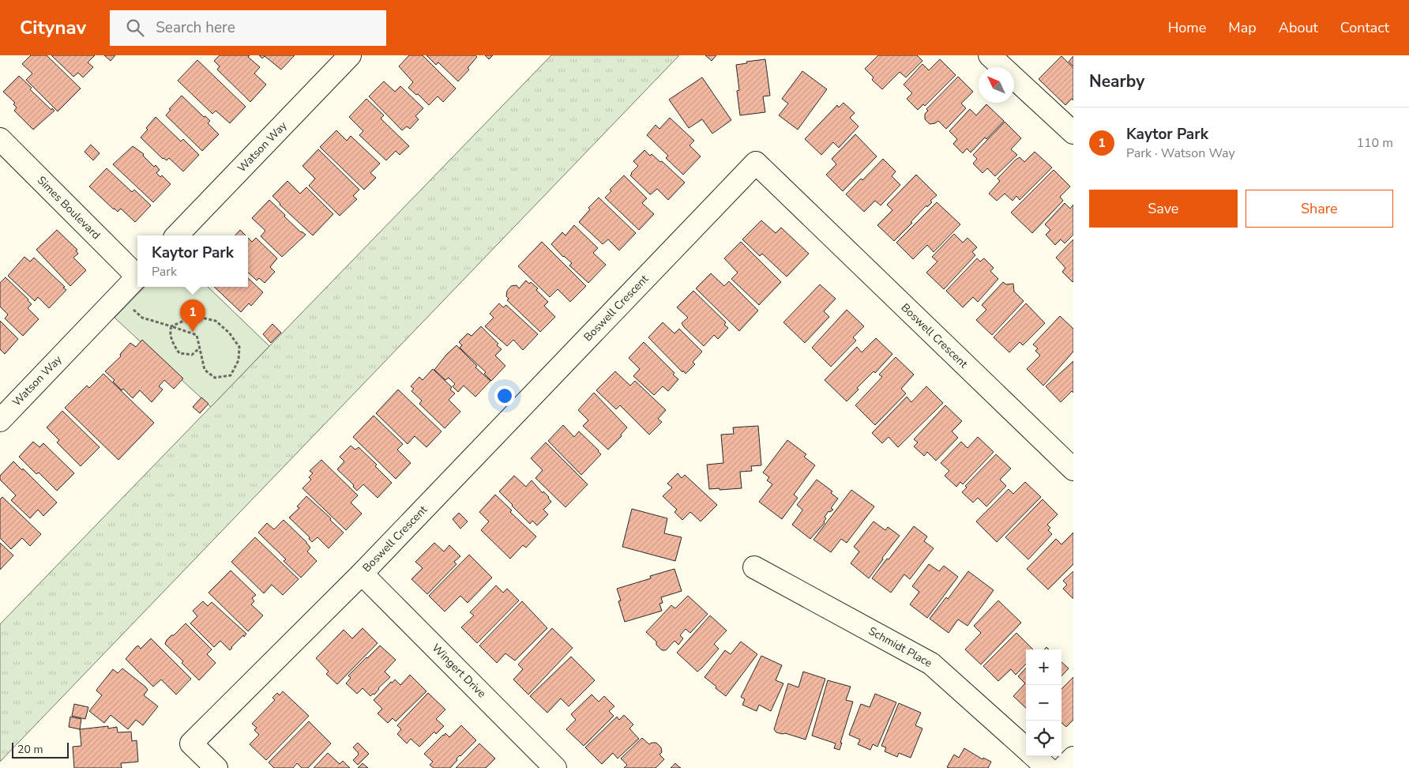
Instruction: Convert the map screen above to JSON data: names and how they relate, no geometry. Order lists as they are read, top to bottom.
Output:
{
  "streets": {
    "street": [
      "Watson Way",
      "Simes Boulevard",
      "Boswell Crescent",
      "Schmidt Place",
      "Wingert Drive"
    ]
  },
  "crossings": [
    ["Boswell Crescent", "Wingert Drive"]
  ],
  "scale_bar": "20 m",
  "north": "top left",
  "page": {
    "header": "Citynav",
    "search": "Search here",
    "nav": [
      "Home",
      "Map",
      "About",
      "Contact"
    ],
    "heading": "Nearby",
    "list": [
      {
        "mark": "1",
        "name": "Kaytor Park",
        "note": "Park · Watson Way",
        "value": "110 m"
      }
    ],
    "buttons": ["Save", "Share"],
    "popup": ["Kaytor Park", "Park"],
    "pins": "1",
    "map_buttons": ["+", "−"],
    "scale": "20 m"
  }
}
